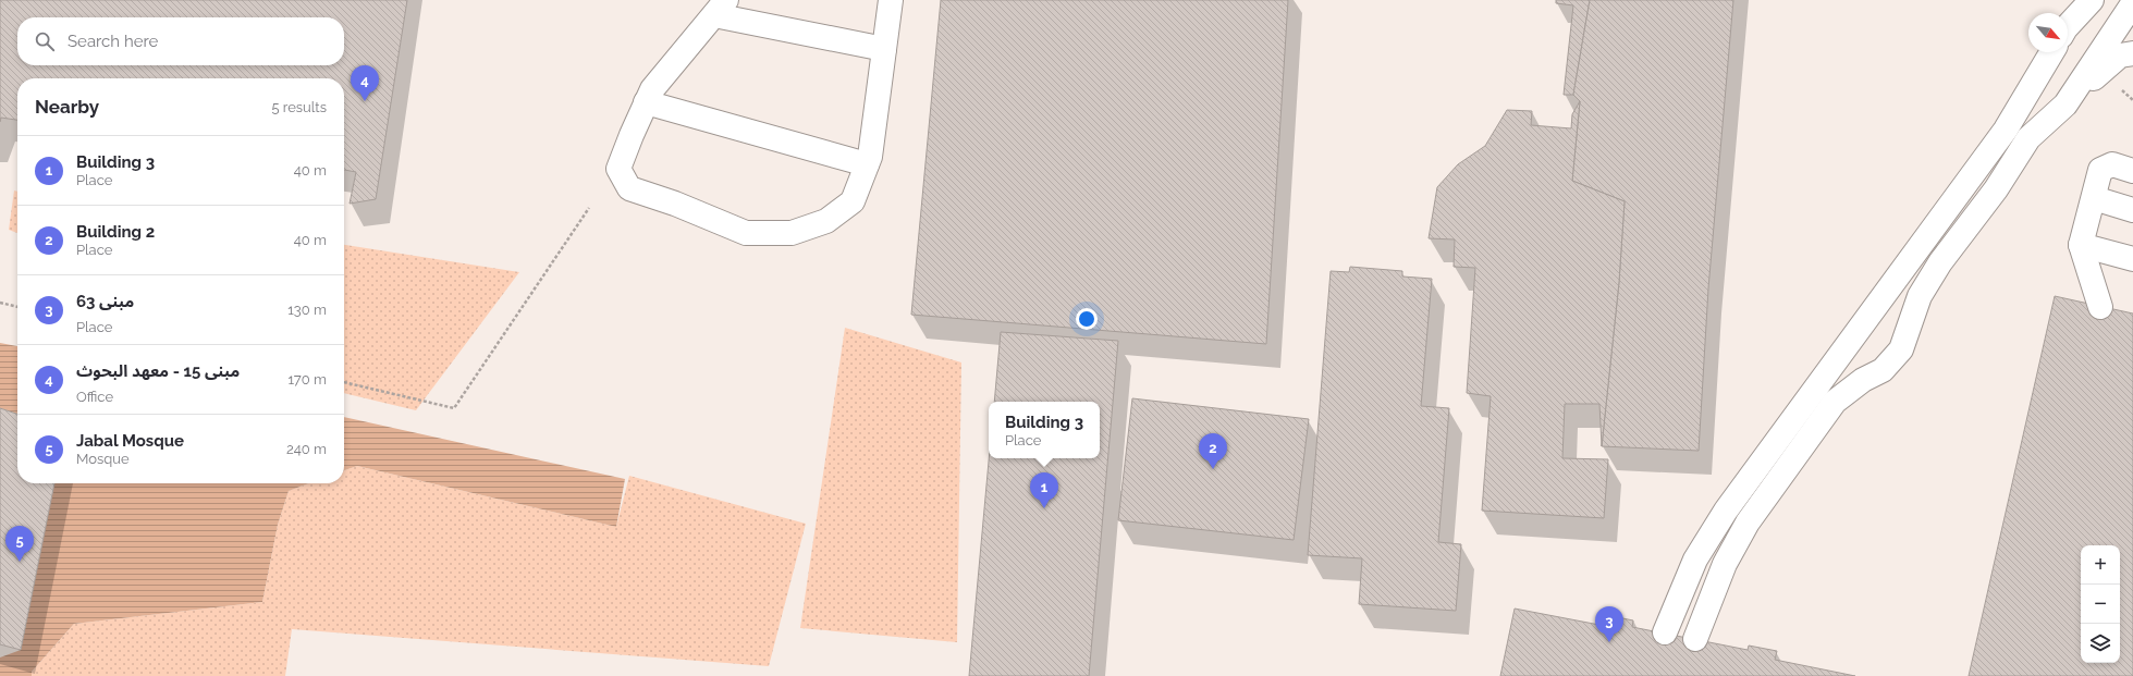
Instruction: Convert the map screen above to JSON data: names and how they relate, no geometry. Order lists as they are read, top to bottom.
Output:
{
  "north": "bottom right",
  "page": {
    "search": "Search here",
    "pins": [
      "4",
      "2",
      "1",
      "5",
      "3"
    ],
    "heading": ["Nearby", "5 results"],
    "list": [
      {
        "mark": "1",
        "name": "Building 3",
        "note": "Place",
        "value": "40 m"
      },
      {
        "mark": "2",
        "name": "Building 2",
        "note": "Place",
        "value": "40 m"
      },
      {
        "mark": "3",
        "name": "مبنى 63",
        "note": "Place",
        "value": "130 m"
      },
      {
        "mark": "4",
        "name": "مبنى 15 - معهد البحوث",
        "note": "Office",
        "value": "170 m"
      },
      {
        "mark": "5",
        "name": "Jabal Mosque",
        "note": "Mosque",
        "value": "240 m"
      }
    ],
    "popup": ["Building 3", "Place"],
    "map_buttons": ["+", "−"]
  }
}
